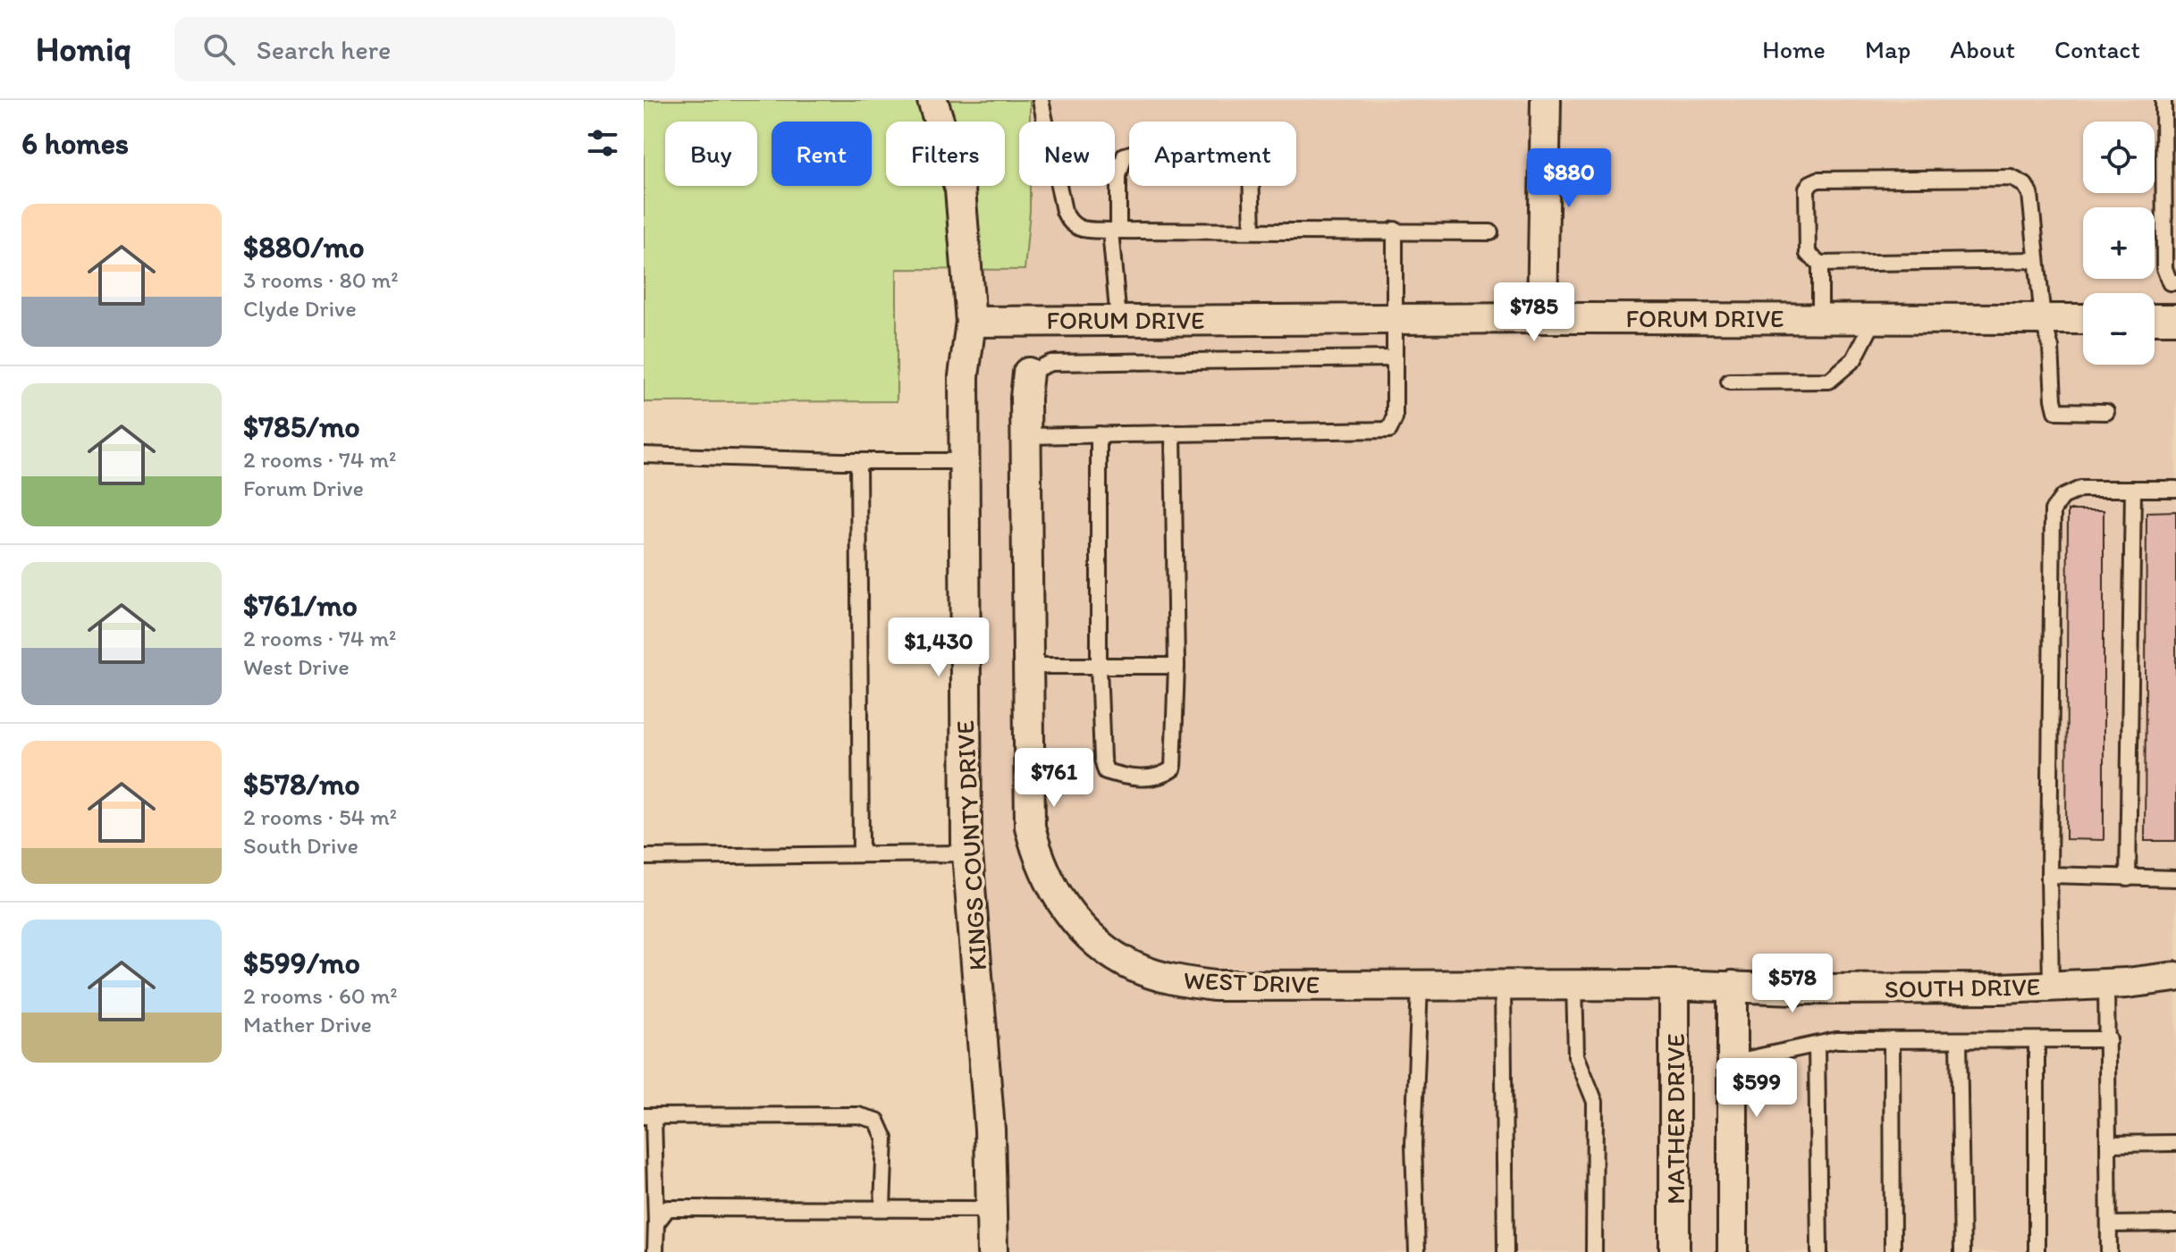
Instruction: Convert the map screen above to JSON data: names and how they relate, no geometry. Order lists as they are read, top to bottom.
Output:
{
  "streets": {
    "street": [
      "FORUM DRIVE",
      "KINGS COUNTY DRIVE",
      "WEST DRIVE",
      "SOUTH DRIVE",
      "MATHER DRIVE"
    ]
  },
  "crossings": [
    ["FORUM DRIVE", "KINGS COUNTY DRIVE"],
    ["WEST DRIVE", "SOUTH DRIVE"],
    ["SOUTH DRIVE", "MATHER DRIVE"]
  ],
  "page": {
    "header": "Homiq",
    "search": "Search here",
    "nav": [
      "Home",
      "Map",
      "About",
      "Contact"
    ],
    "heading": "6 homes",
    "map_buttons": ["+", "−"],
    "chip": [
      "Buy",
      "Rent",
      "Filters",
      "New",
      "Apartment"
    ],
    "price": [
      "$880",
      "$785",
      "$1,430",
      "$761",
      "$578",
      "$599"
    ],
    "list": [
      {
        "name": "$880/mo",
        "note": "3 rooms · 80 m² · Clyde Drive"
      },
      {
        "name": "$785/mo",
        "note": "2 rooms · 74 m² · Forum Drive"
      },
      {
        "name": "$761/mo",
        "note": "2 rooms · 74 m² · West Drive"
      },
      {
        "name": "$578/mo",
        "note": "2 rooms · 54 m² · South Drive"
      },
      {
        "name": "$599/mo",
        "note": "2 rooms · 60 m² · Mather Drive"
      }
    ]
  }
}
